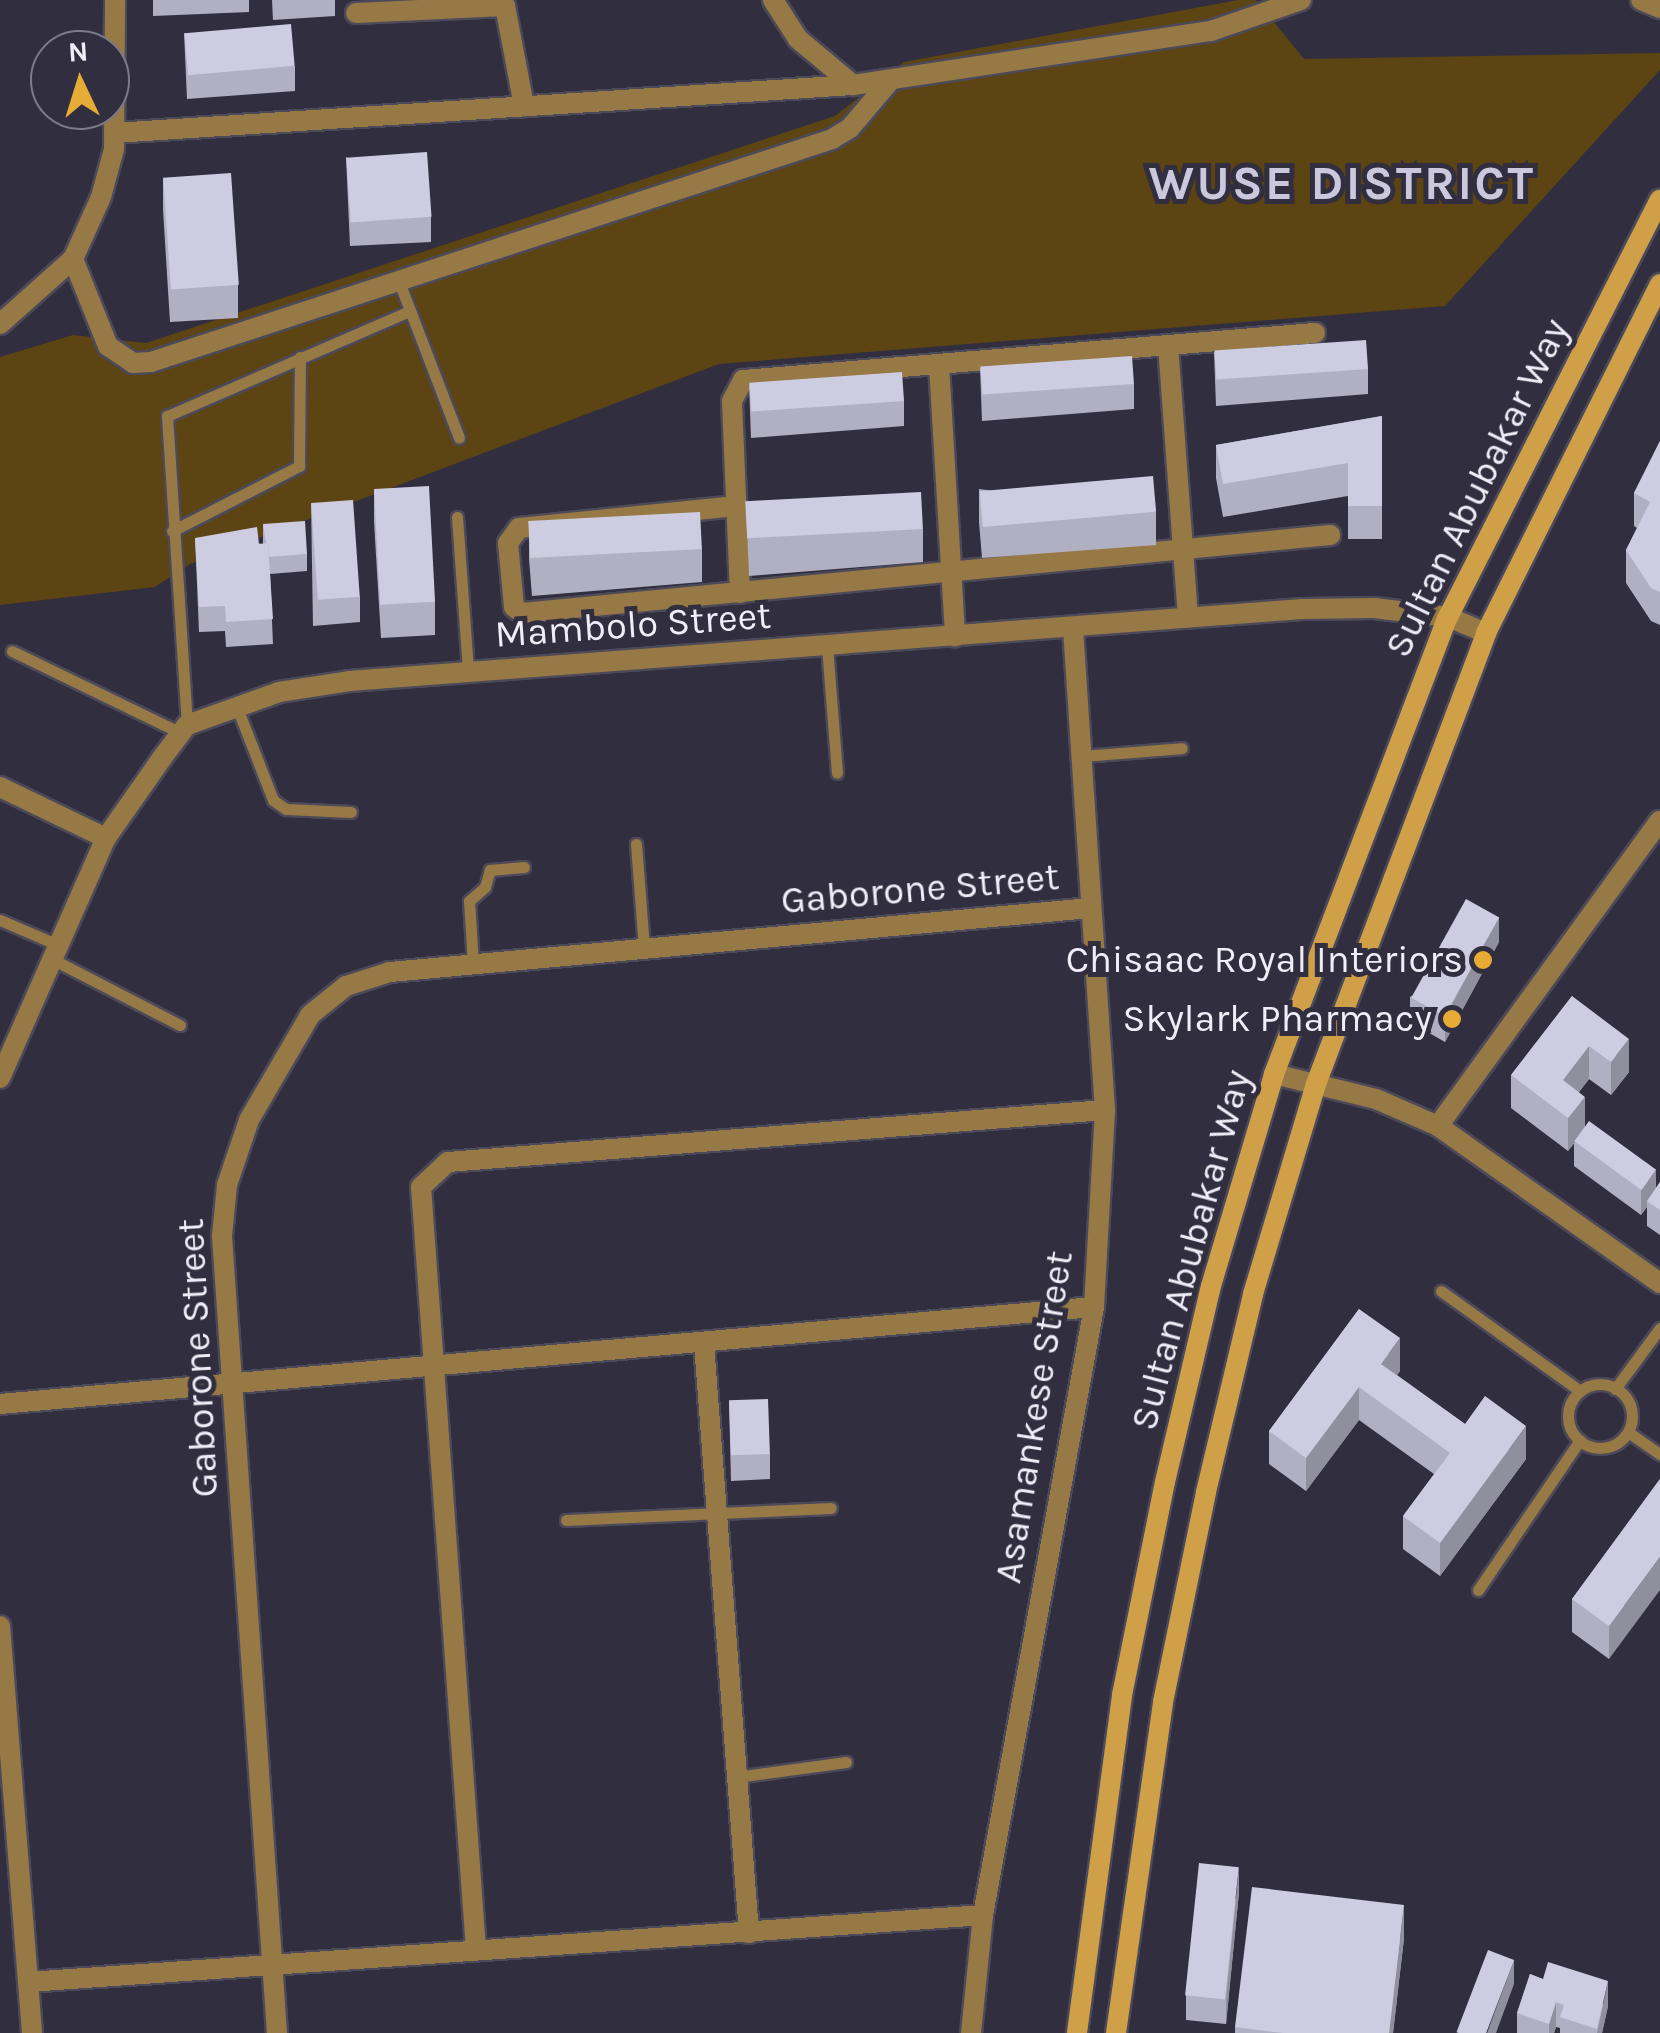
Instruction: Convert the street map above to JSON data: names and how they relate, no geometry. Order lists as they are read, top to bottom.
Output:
{
  "streets": {
    "main road": ["Sultan Abubakar Way"],
    "street": ["Mambolo Street", "Gaborone Street", "Asamankese Street"]
  },
  "crossings": [
    ["Sultan Abubakar Way", "Mambolo Street"],
    ["Mambolo Street", "Asamankese Street"],
    ["Gaborone Street", "Asamankese Street"]
  ],
  "districts": ["WUSE DISTRICT"],
  "places": ["Chisaac Royal Interiors", "Skylark Pharmacy"],
  "north": "top"
}
